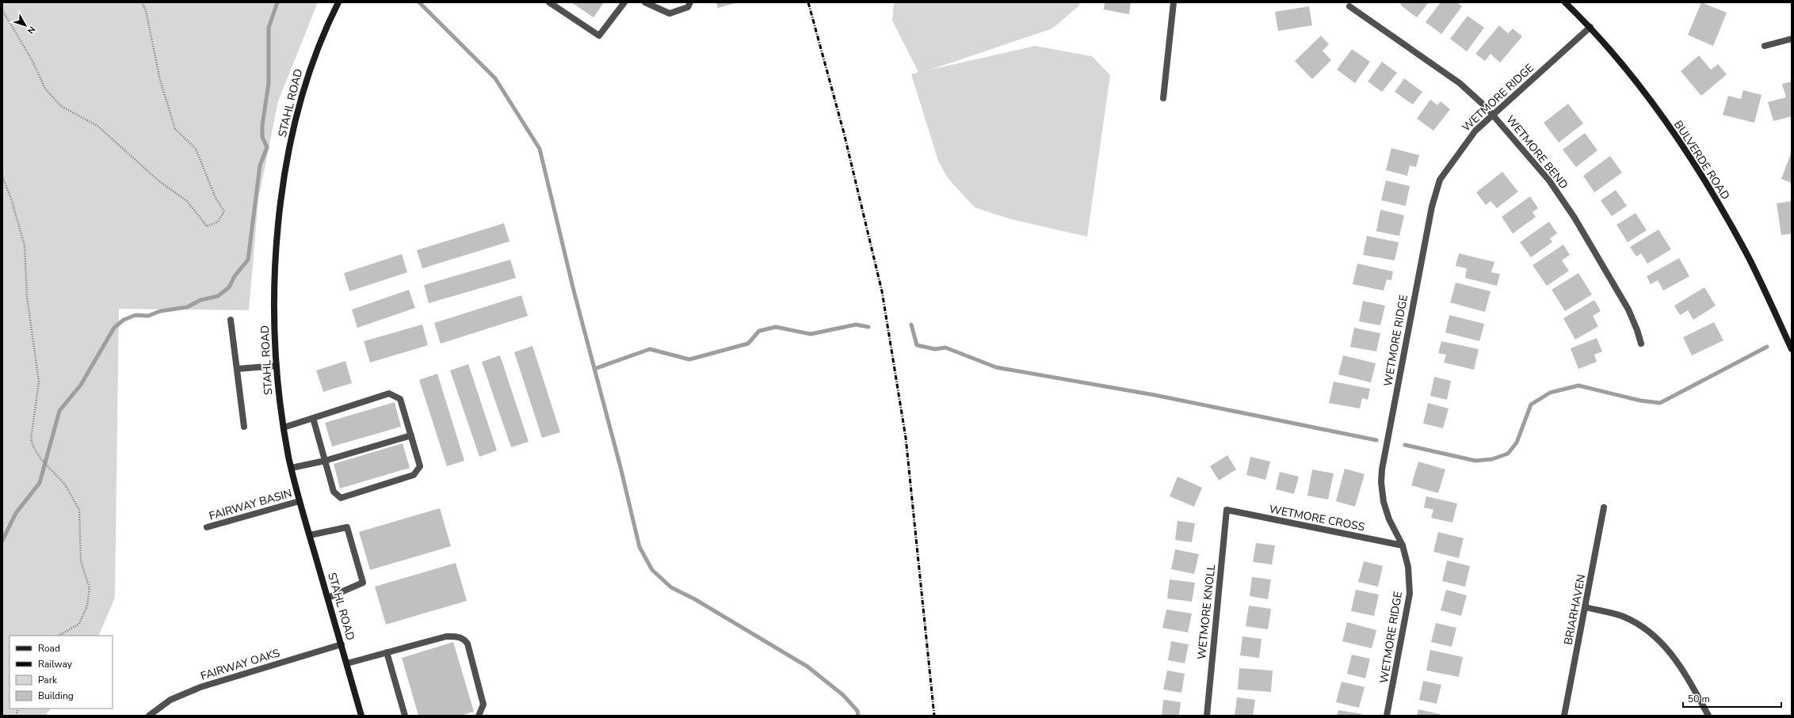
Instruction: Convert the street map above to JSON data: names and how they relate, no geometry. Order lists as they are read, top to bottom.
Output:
{
  "streets": {
    "street": [
      "WETMORE RIDGE",
      "STAHL ROAD",
      "WETMORE BEND",
      "BULVERDE ROAD",
      "FAIRWAY BASIN",
      "WETMORE CROSS",
      "BRIARHAVEN",
      "WETMORE KNOLL",
      "FAIRWAY OAKS"
    ]
  },
  "crossings": [
    ["WETMORE RIDGE", "WETMORE BEND"],
    ["WETMORE RIDGE", "BULVERDE ROAD"],
    ["WETMORE RIDGE", "WETMORE CROSS"],
    ["STAHL ROAD", "FAIRWAY BASIN"],
    ["STAHL ROAD", "FAIRWAY OAKS"],
    ["WETMORE CROSS", "WETMORE KNOLL"]
  ],
  "legend": [
    "Road",
    "Railway",
    "Park",
    "Building"
  ],
  "scale_bar": "50 m",
  "north": "bottom right"
}
